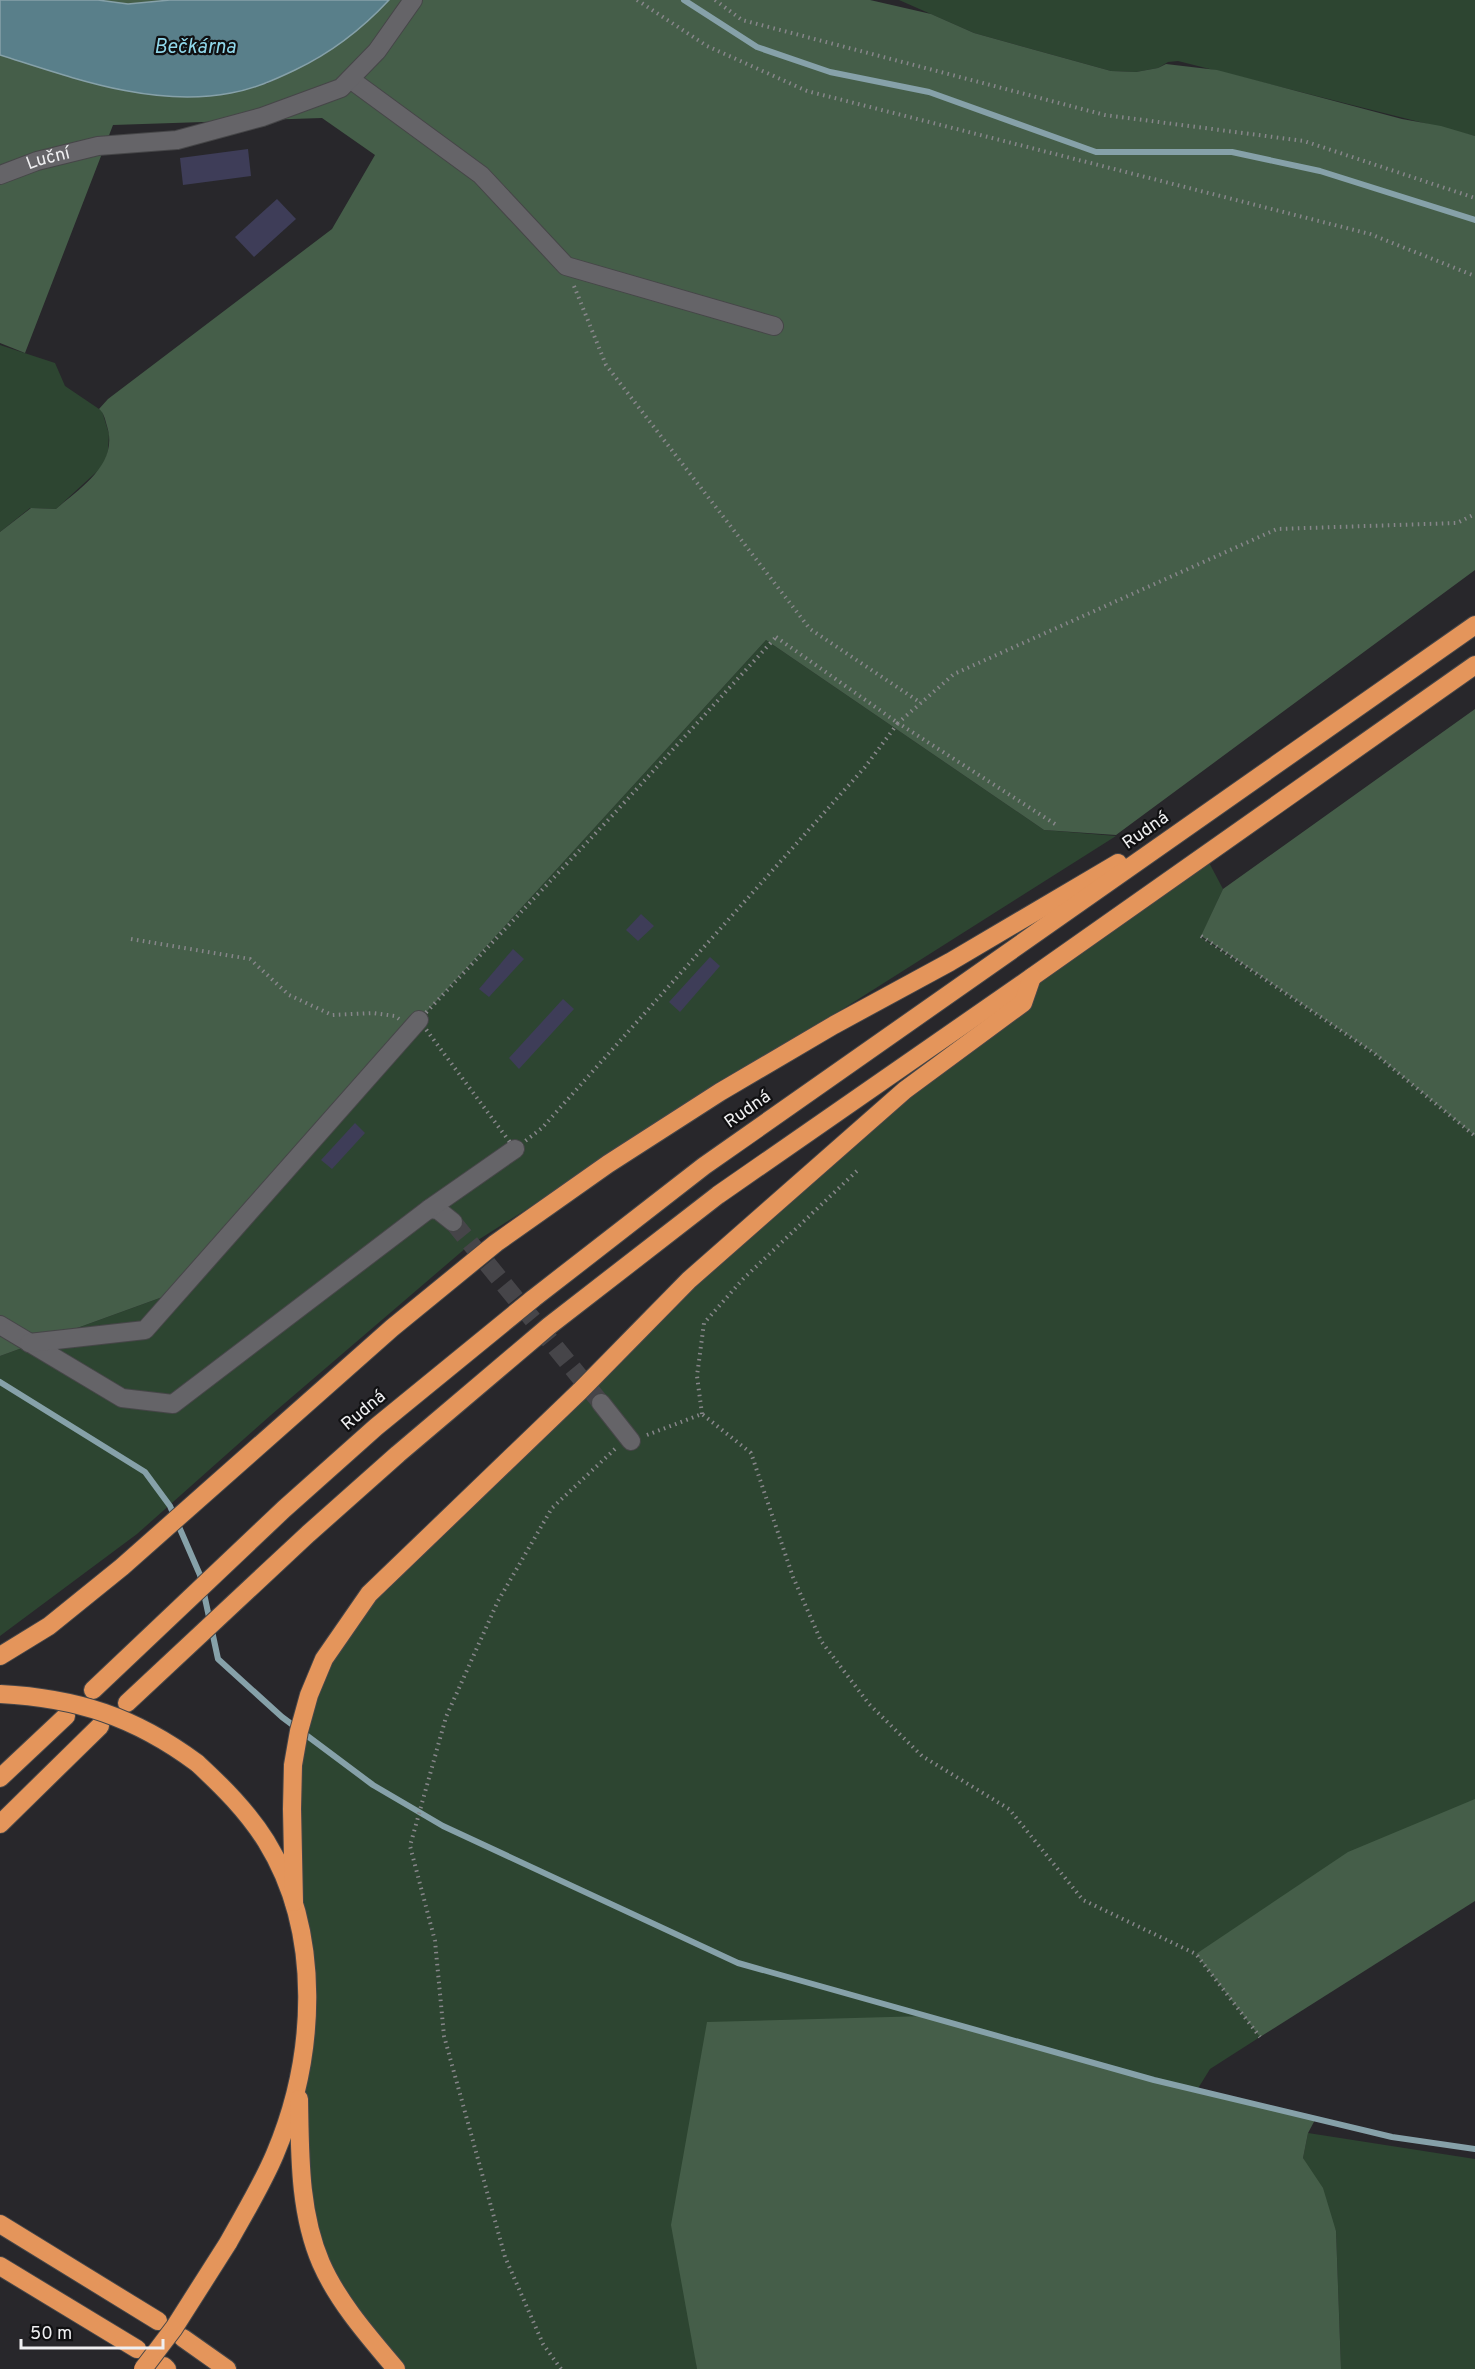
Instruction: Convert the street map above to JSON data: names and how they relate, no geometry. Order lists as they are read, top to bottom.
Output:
{
  "streets": {
    "highway": ["Rudná"],
    "street": ["Luční"]
  },
  "water": ["Bečkárna"],
  "scale_bar": "50 m"
}
